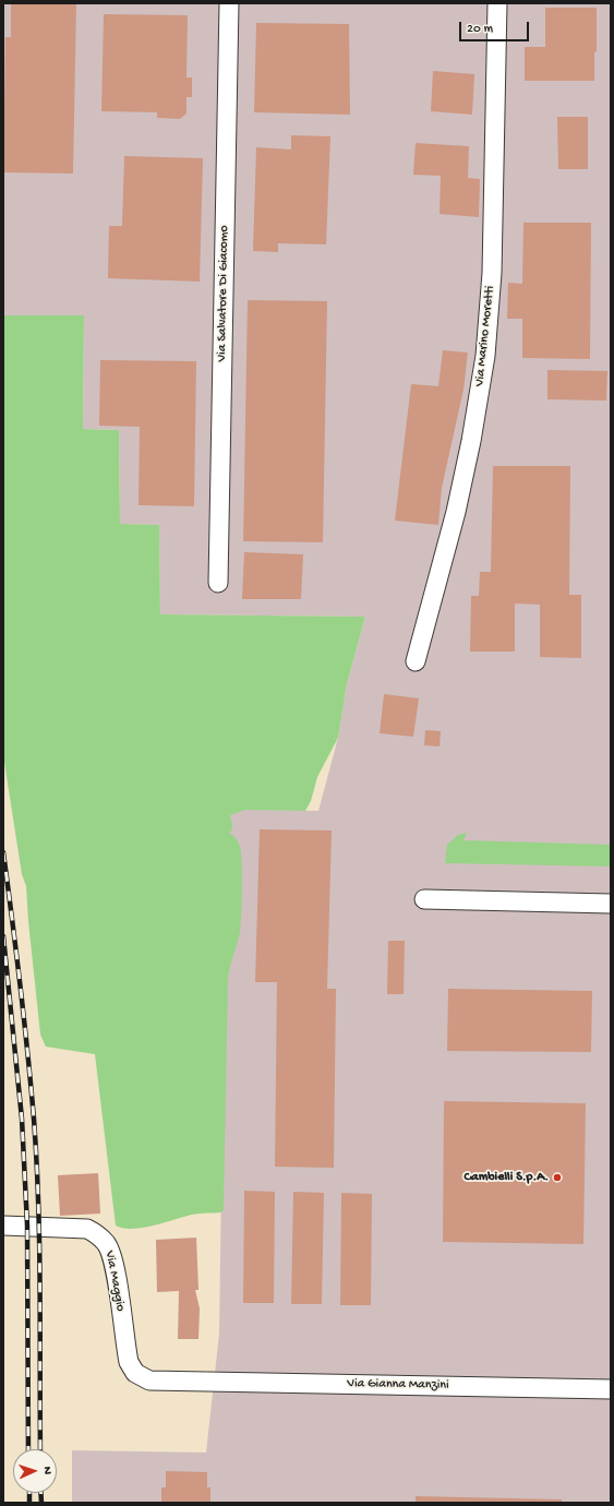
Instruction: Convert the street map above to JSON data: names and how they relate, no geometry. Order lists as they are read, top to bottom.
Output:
{
  "streets": {
    "street": [
      "Via Salvatore Di Giacomo",
      "Via Marino Moretti",
      "Via Maggio",
      "Via Gianna Manzini"
    ]
  },
  "crossings": [
    ["Via Maggio", "Via Gianna Manzini"]
  ],
  "places": ["Cambielli S.p.A."],
  "scale_bar": "20 m",
  "north": "right"
}
